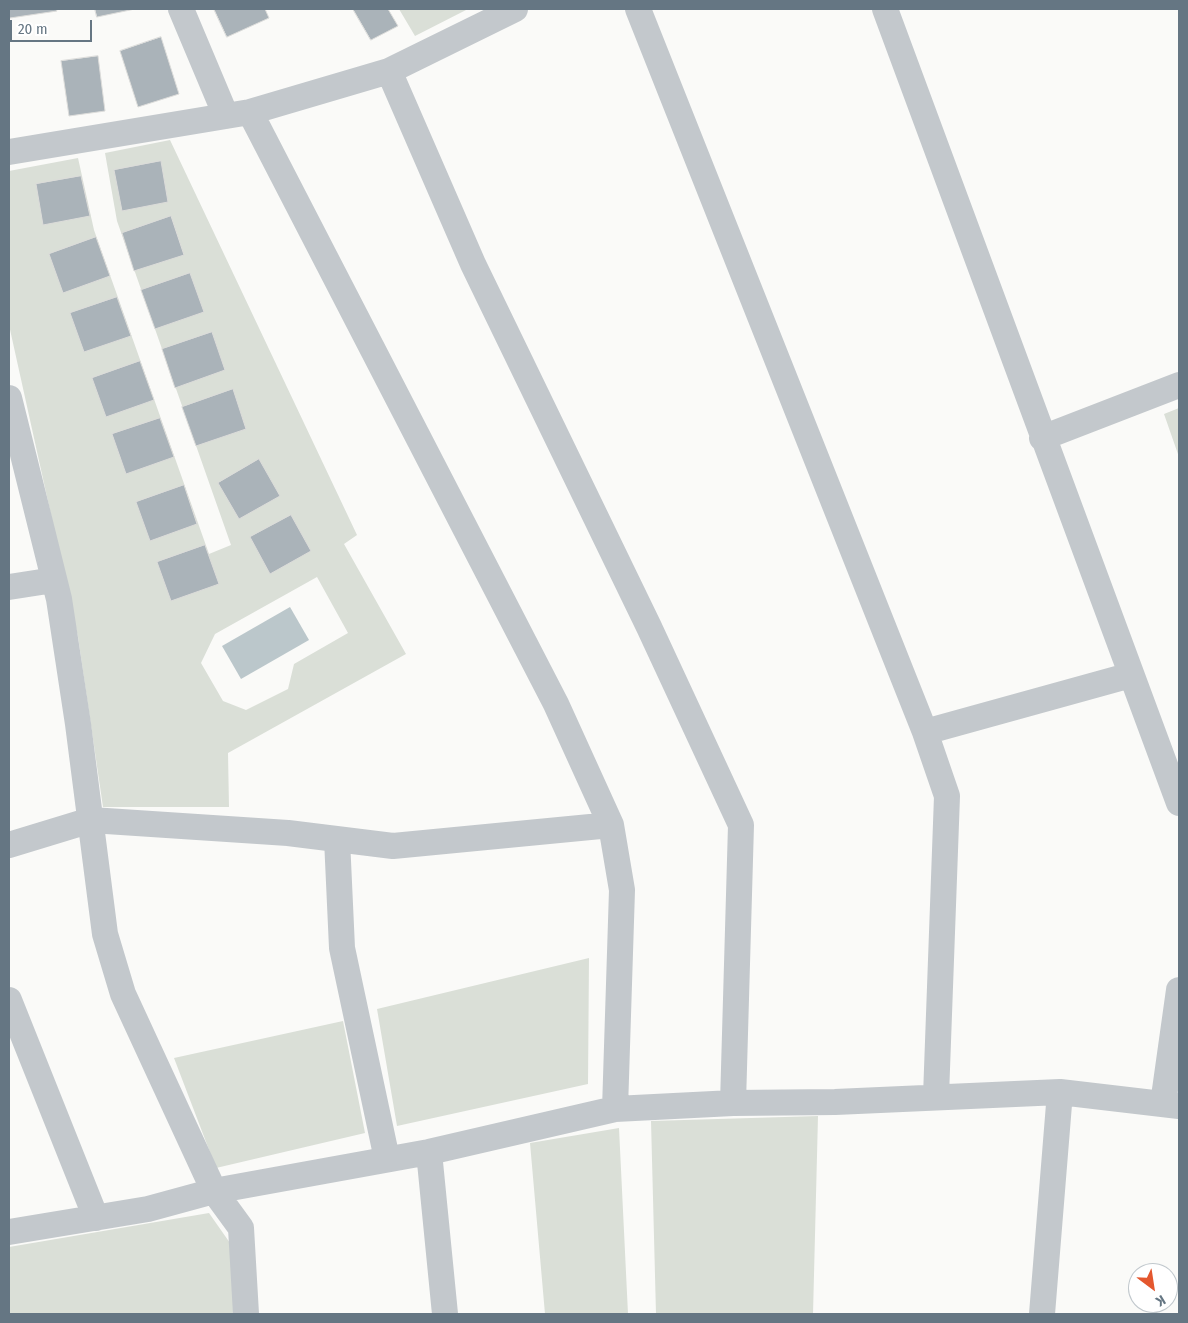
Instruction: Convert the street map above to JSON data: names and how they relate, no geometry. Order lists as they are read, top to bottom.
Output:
{
  "scale_bar": "20 m",
  "north": "bottom right"
}
